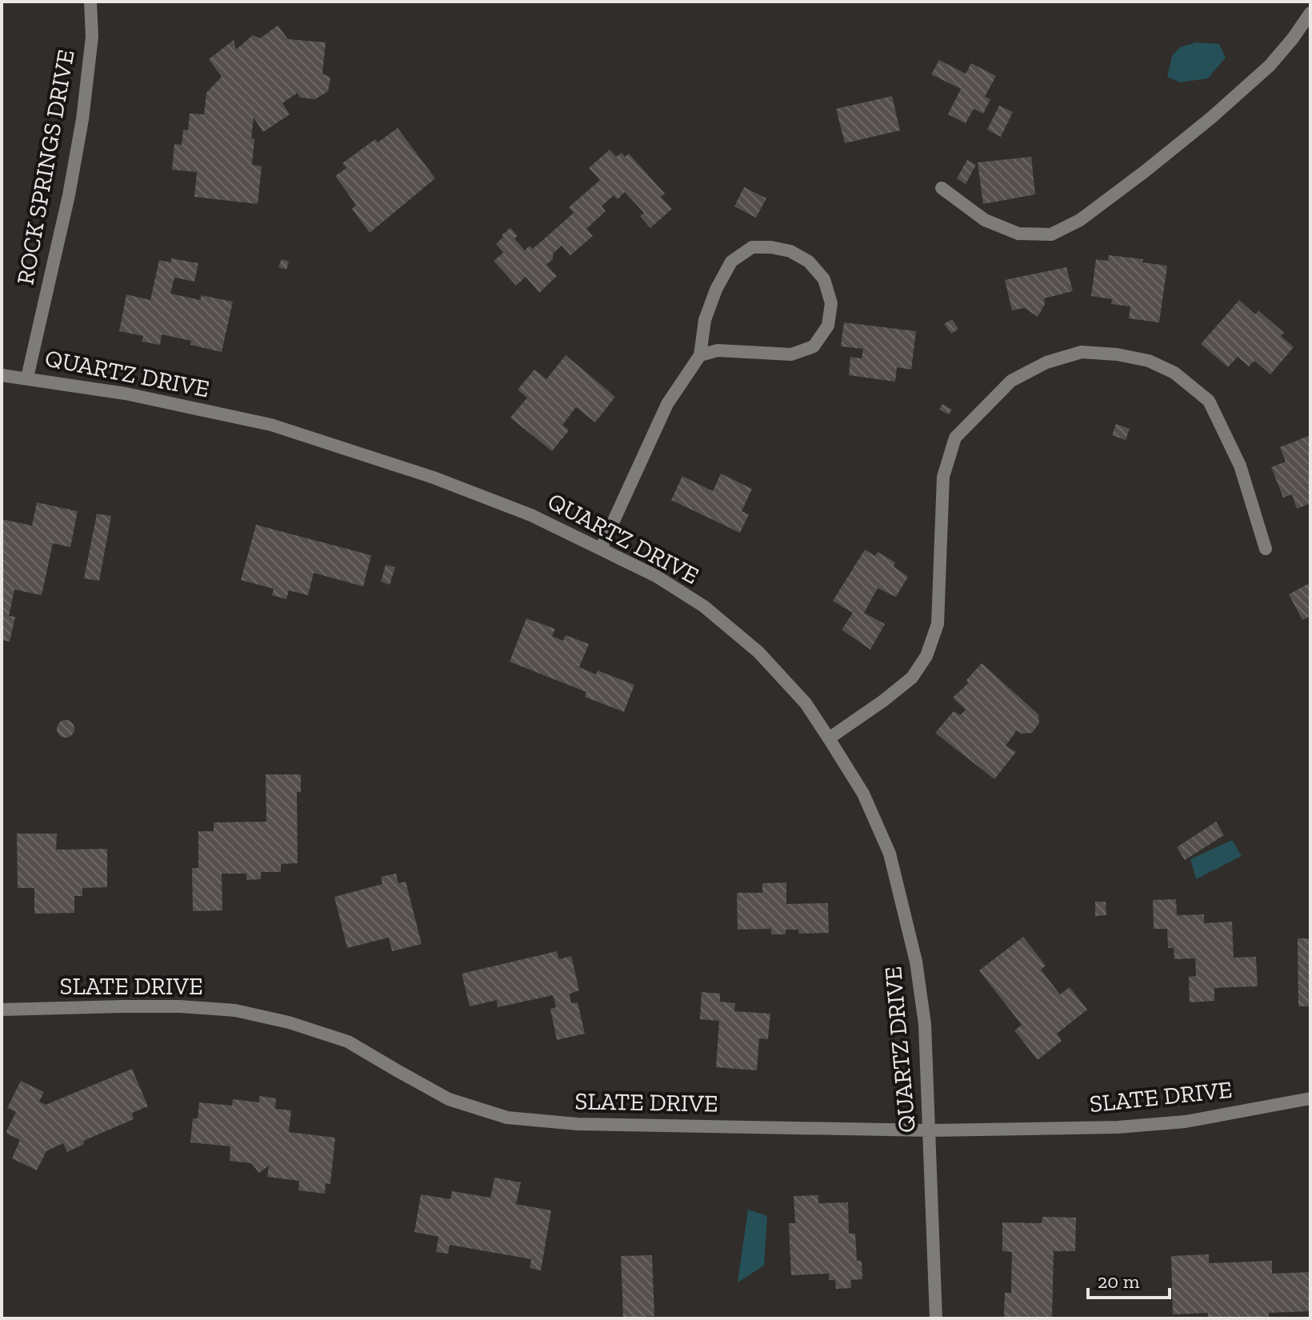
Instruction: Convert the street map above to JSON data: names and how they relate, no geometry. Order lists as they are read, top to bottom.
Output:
{
  "streets": {
    "street": ["ROCK SPRINGS DRIVE", "QUARTZ DRIVE", "SLATE DRIVE"]
  },
  "crossings": [
    ["ROCK SPRINGS DRIVE", "QUARTZ DRIVE"],
    ["QUARTZ DRIVE", "SLATE DRIVE"]
  ],
  "scale_bar": "20 m"
}
